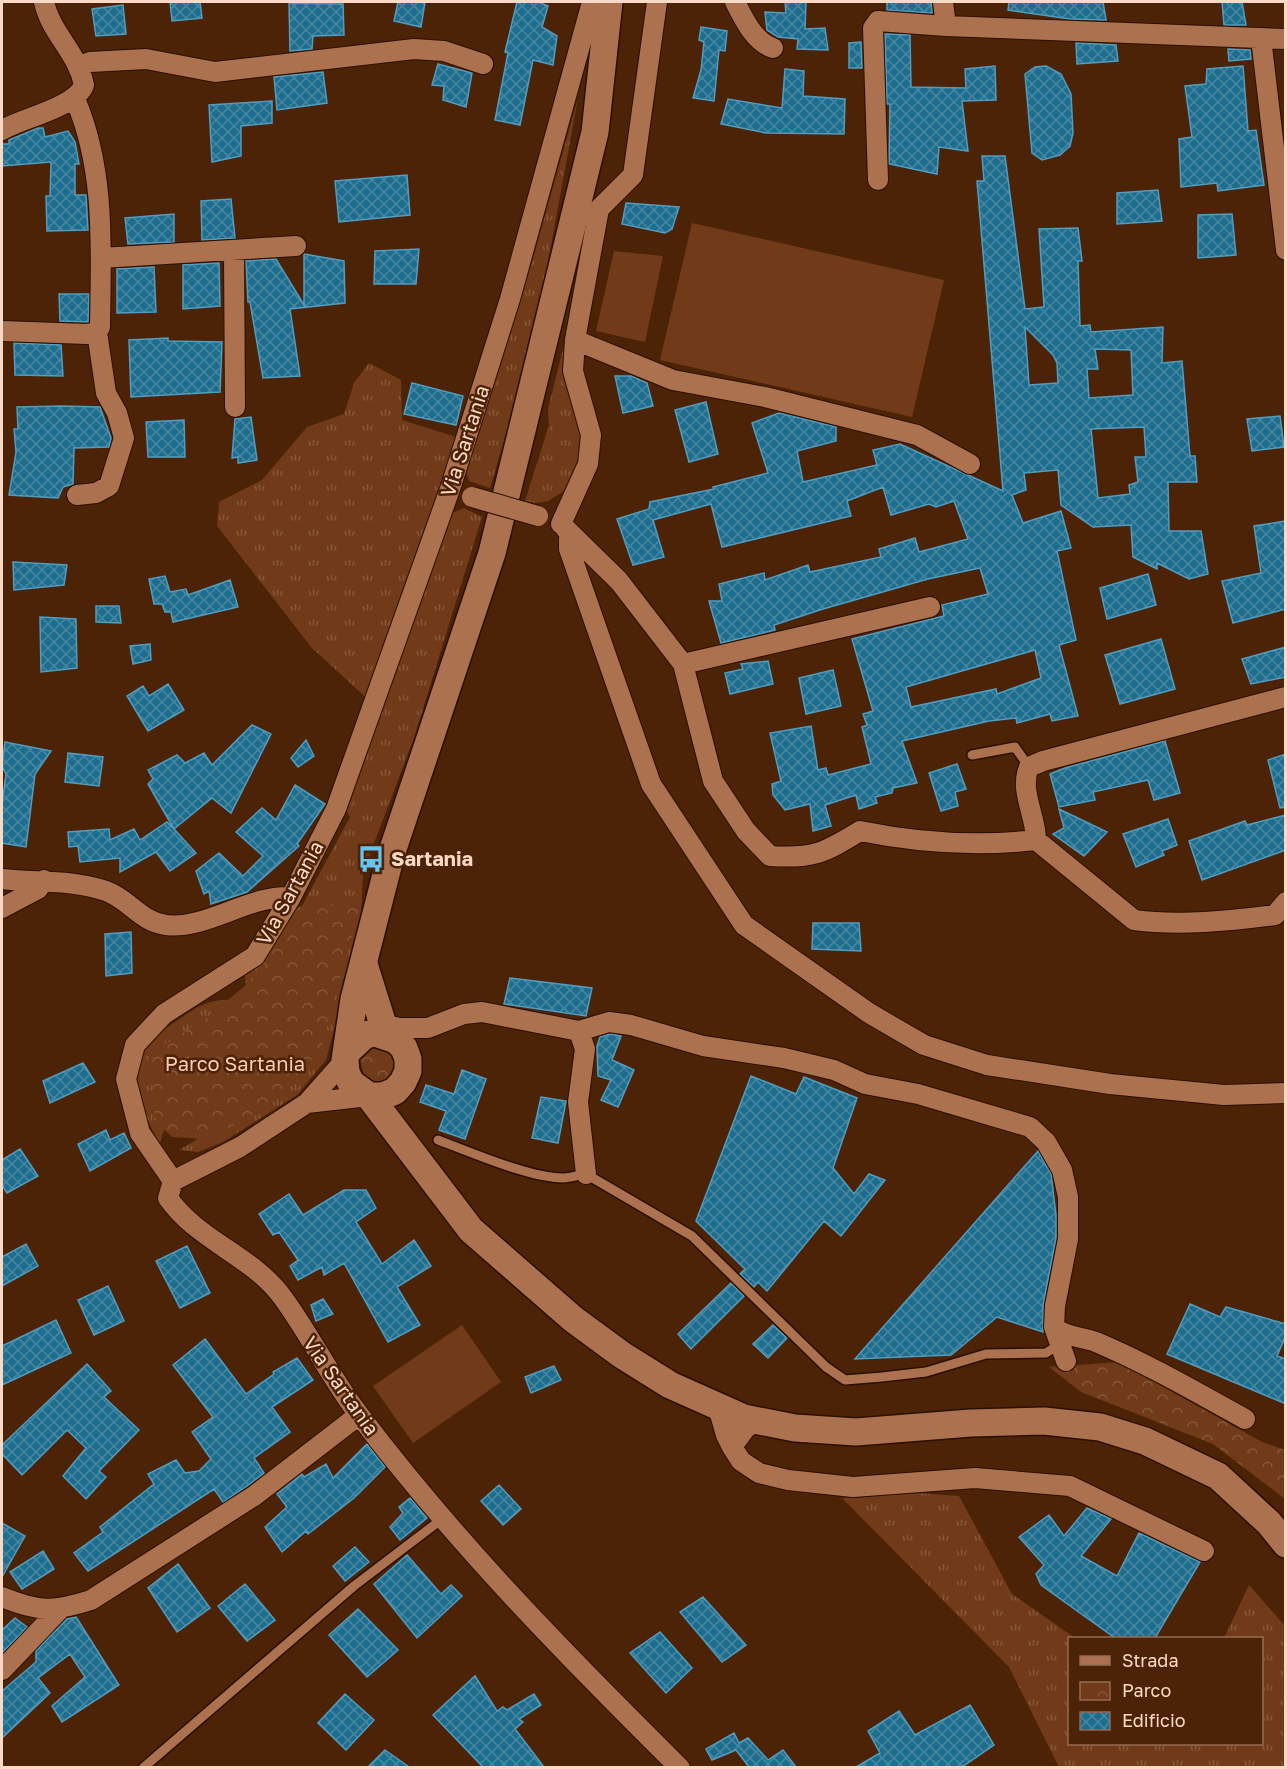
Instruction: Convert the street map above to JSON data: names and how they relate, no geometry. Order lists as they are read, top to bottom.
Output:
{
  "streets": {
    "street": ["Via Sartania"]
  },
  "parks": ["Parco Sartania"],
  "places": {
    "bus stop": ["Sartania"]
  },
  "legend": ["Strada", "Parco", "Edificio"]
}
